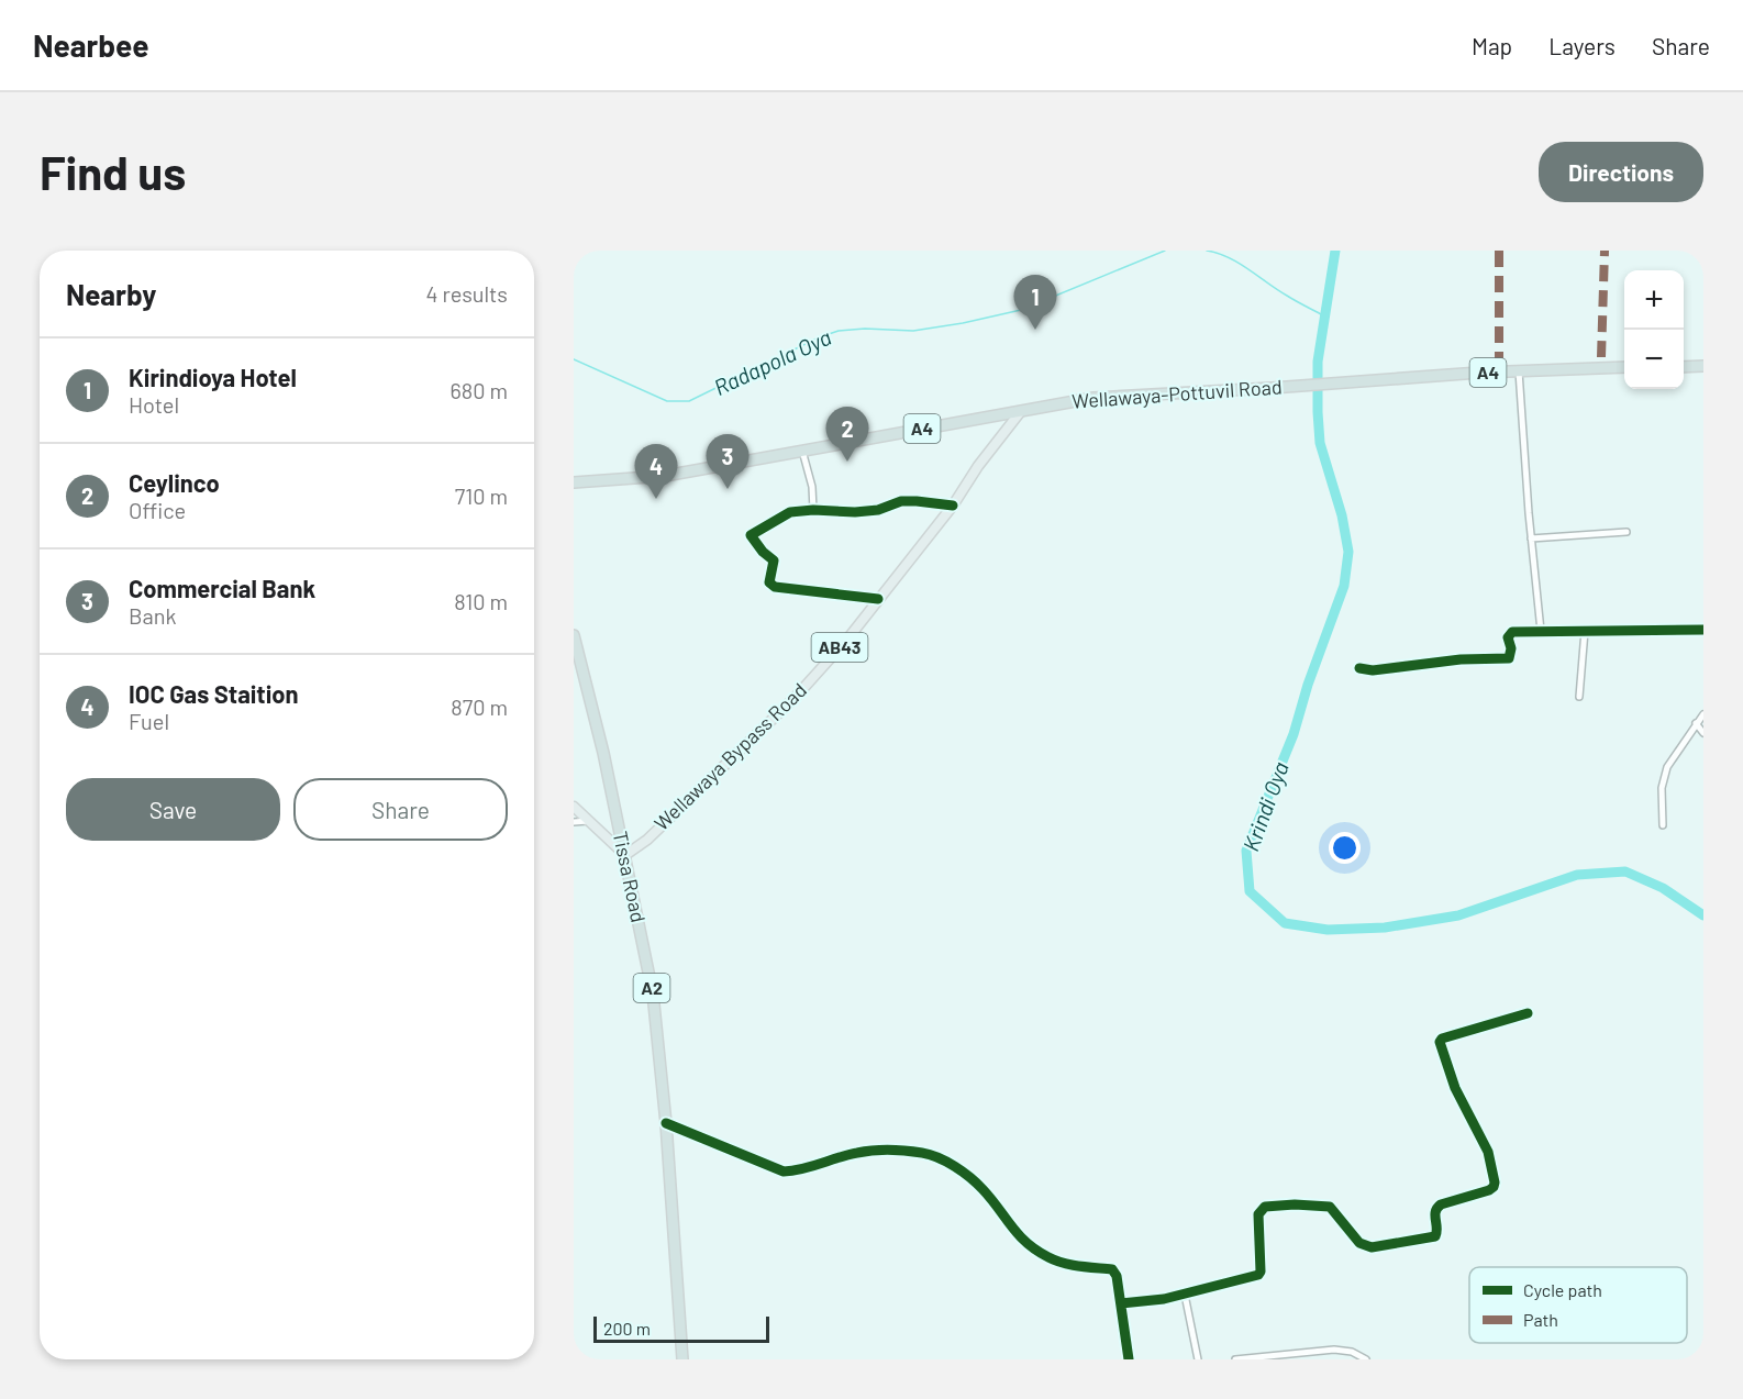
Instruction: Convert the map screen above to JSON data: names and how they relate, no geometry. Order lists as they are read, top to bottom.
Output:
{
  "streets": {
    "highway": [
      "A4",
      "Wellawaya-Pottuvil Road",
      "Tissa Road",
      "A2"
    ],
    "main road": ["AB43", "Wellawaya Bypass Road"]
  },
  "crossings": [
    ["Wellawaya-Pottuvil Road", "Wellawaya Bypass Road"],
    ["Wellawaya Bypass Road", "Tissa Road"],
    ["Tissa Road", "A2"]
  ],
  "water": ["Radapola Oya", "Krindi Oya"],
  "legend": ["Cycle path", "Path"],
  "scale_bar": "200 m",
  "page": {
    "header": "Nearbee",
    "nav": ["Map", "Layers", "Share"],
    "buttons": [
      "Directions",
      ["Save", "Share"]
    ],
    "title": "Find us",
    "heading": ["Nearby", "4 results"],
    "map_buttons": ["+", "−"],
    "pins": [
      "1",
      "2",
      "3",
      "4"
    ],
    "list": [
      {
        "mark": "1",
        "name": "Kirindioya Hotel",
        "note": "Hotel",
        "value": "680 m"
      },
      {
        "mark": "2",
        "name": "Ceylinco",
        "note": "Office",
        "value": "710 m"
      },
      {
        "mark": "3",
        "name": "Commercial Bank",
        "note": "Bank",
        "value": "810 m"
      },
      {
        "mark": "4",
        "name": "IOC Gas Staition",
        "note": "Fuel",
        "value": "870 m"
      }
    ],
    "scale": "200 m"
  }
}
